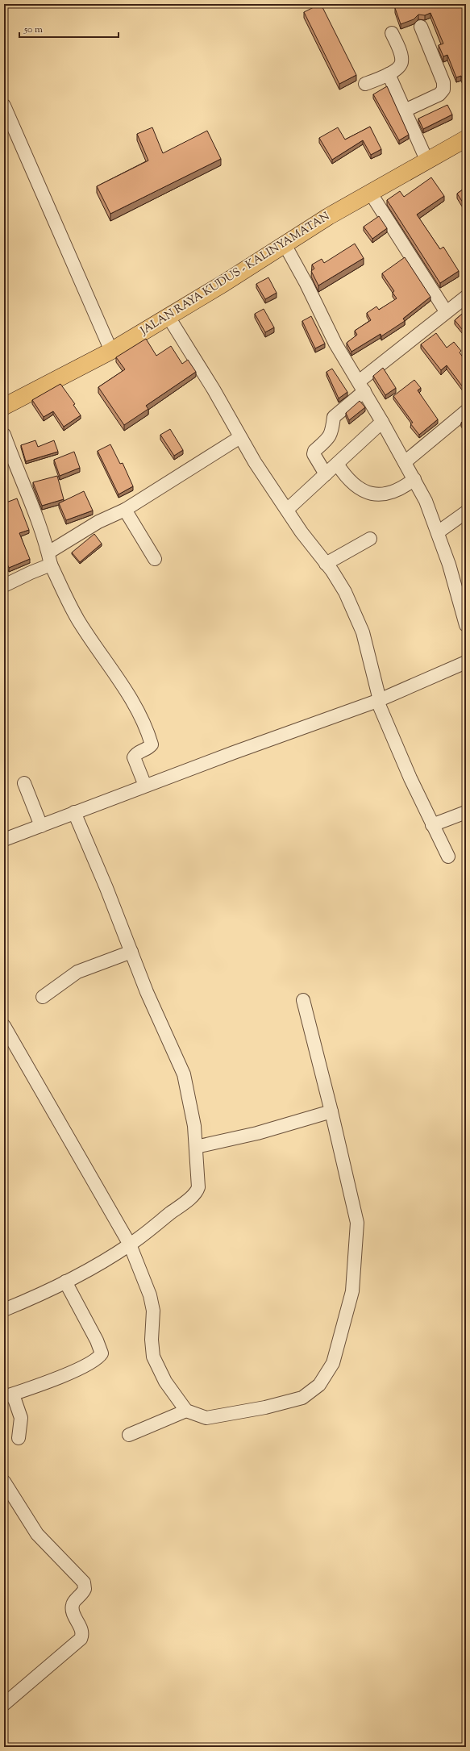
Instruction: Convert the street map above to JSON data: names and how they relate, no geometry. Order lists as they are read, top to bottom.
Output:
{
  "streets": {
    "main road": ["JALAN RAYA KUDUS - KALINYAMATAN"]
  },
  "scale_bar": "50 m"
}
